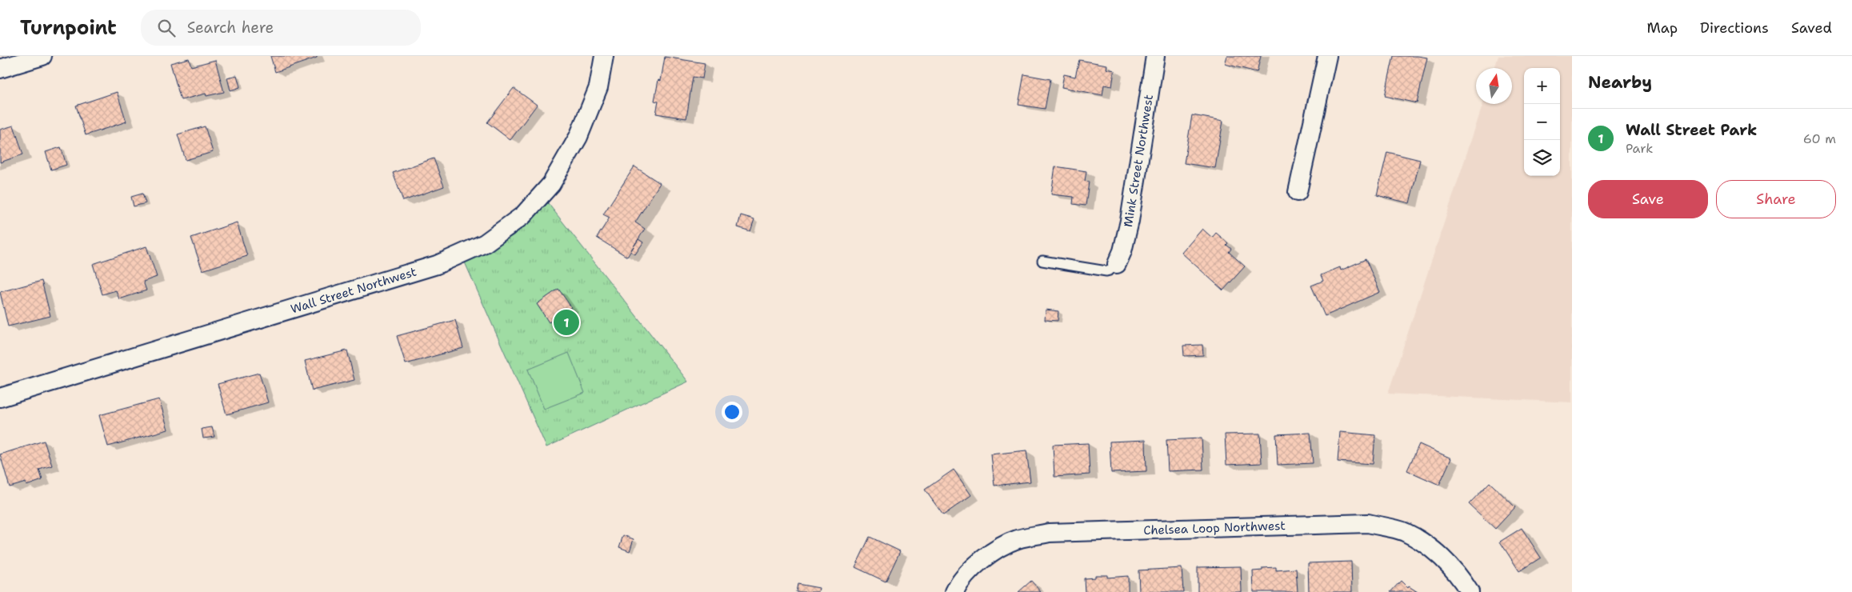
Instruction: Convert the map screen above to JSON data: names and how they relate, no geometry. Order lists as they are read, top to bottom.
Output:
{
  "streets": {
    "street": ["Mink Street Northwest", "Wall Street Northwest", "Chelsea Loop Northwest"]
  },
  "north": "top",
  "page": {
    "header": "Turnpoint",
    "search": "Search here",
    "nav": ["Map", "Directions", "Saved"],
    "heading": "Nearby",
    "map_buttons": ["+", "−"],
    "list": [
      {
        "mark": "1",
        "name": "Wall Street Park",
        "note": "Park",
        "value": "60 m"
      }
    ],
    "buttons": ["Save", "Share"],
    "pins": "1"
  }
}
